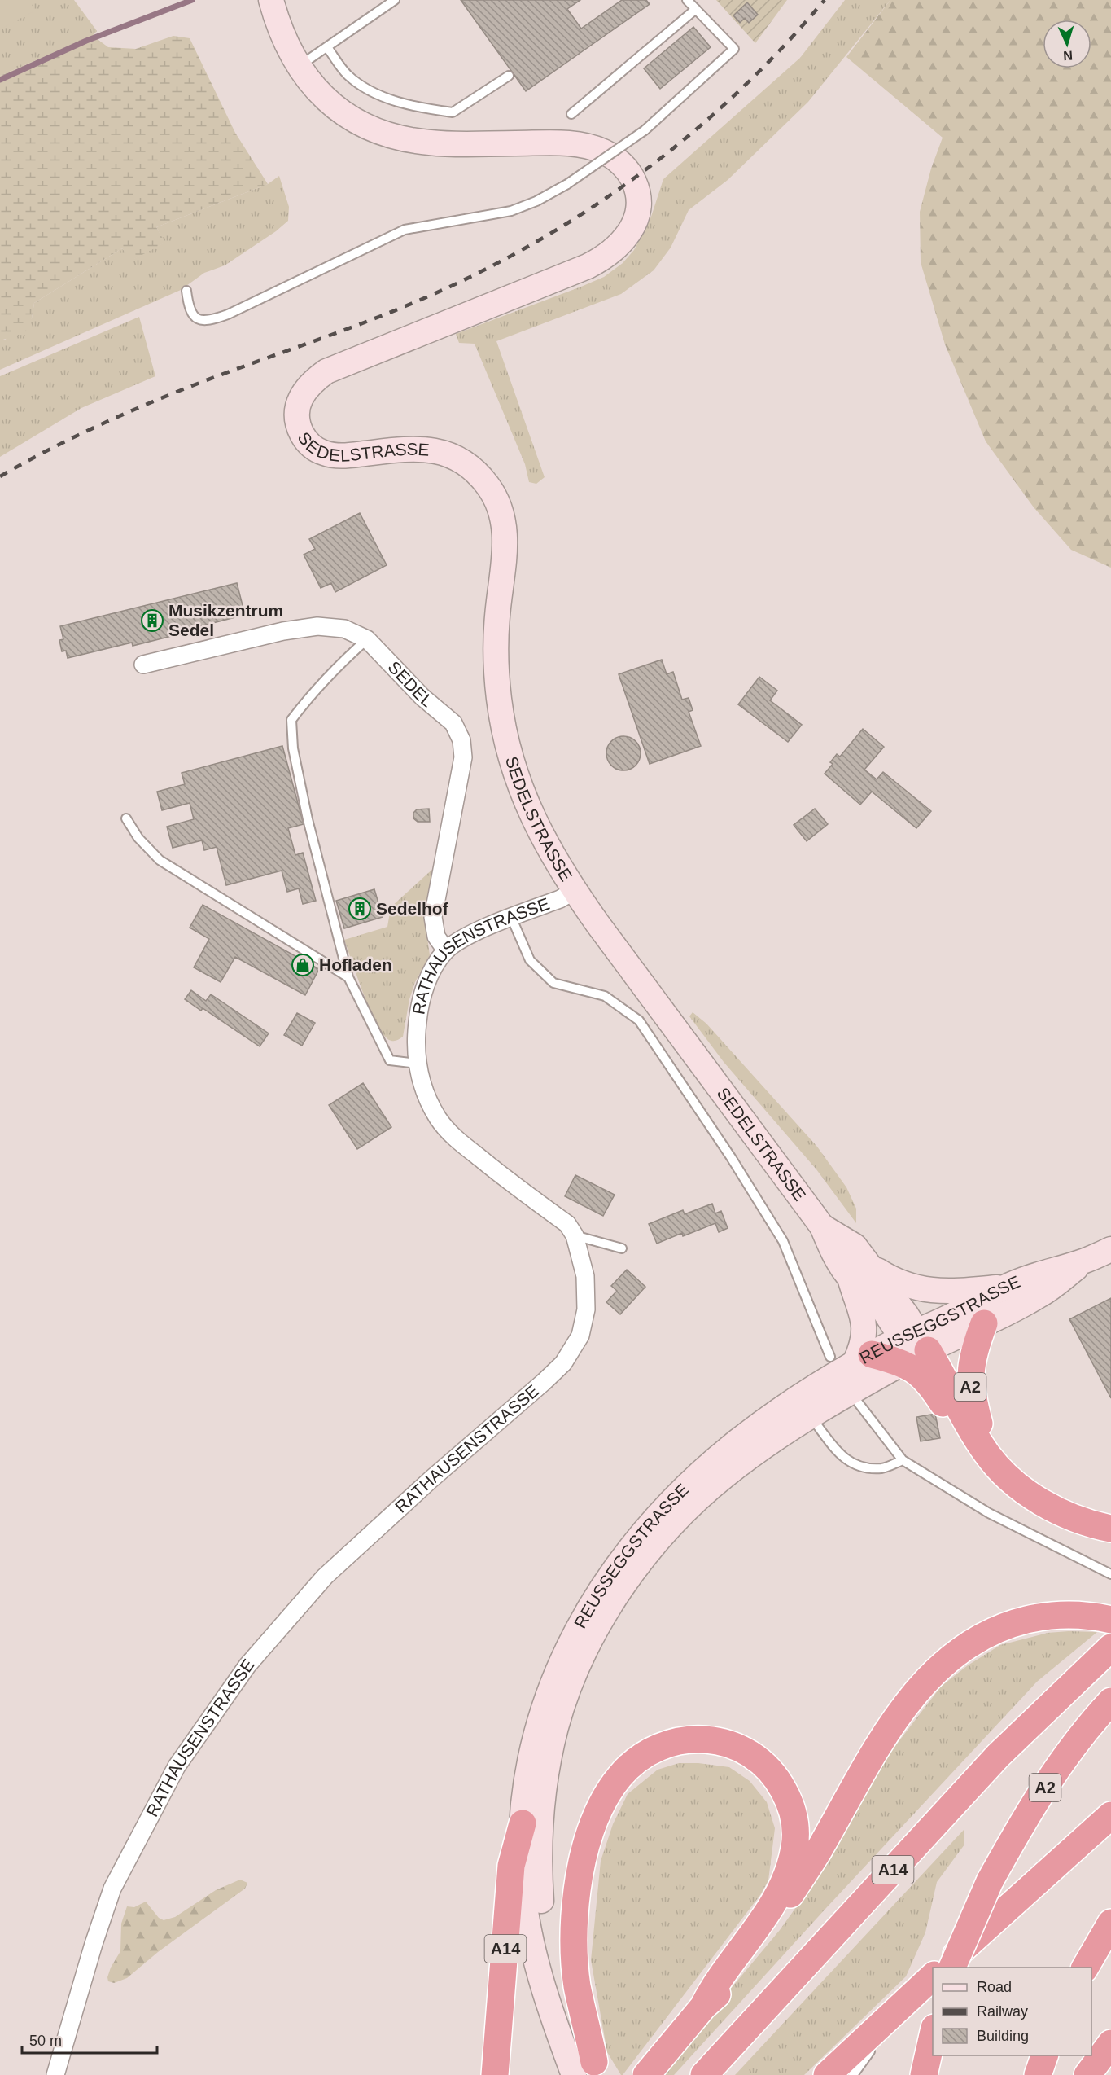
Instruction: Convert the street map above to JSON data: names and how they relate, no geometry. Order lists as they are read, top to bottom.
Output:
{
  "streets": {
    "highway": ["A2", "A14"],
    "main road": ["SEDELSTRASSE", "REUSSEGGSTRASSE"],
    "street": ["SEDEL", "RATHAUSENSTRASSE"]
  },
  "crossings": [
    ["SEDELSTRASSE", "RATHAUSENSTRASSE"],
    ["SEDELSTRASSE", "REUSSEGGSTRASSE"],
    ["SEDELSTRASSE", "A2"],
    ["SEDEL", "RATHAUSENSTRASSE"],
    ["REUSSEGGSTRASSE", "A2"],
    ["REUSSEGGSTRASSE", "A14"]
  ],
  "places": {
    "building": ["Musikzentrum Sedel", "Sedelhof"],
    "shop": ["Hofladen"]
  },
  "legend": ["Road", "Railway", "Building"],
  "scale_bar": "50 m",
  "north": "bottom"
}
